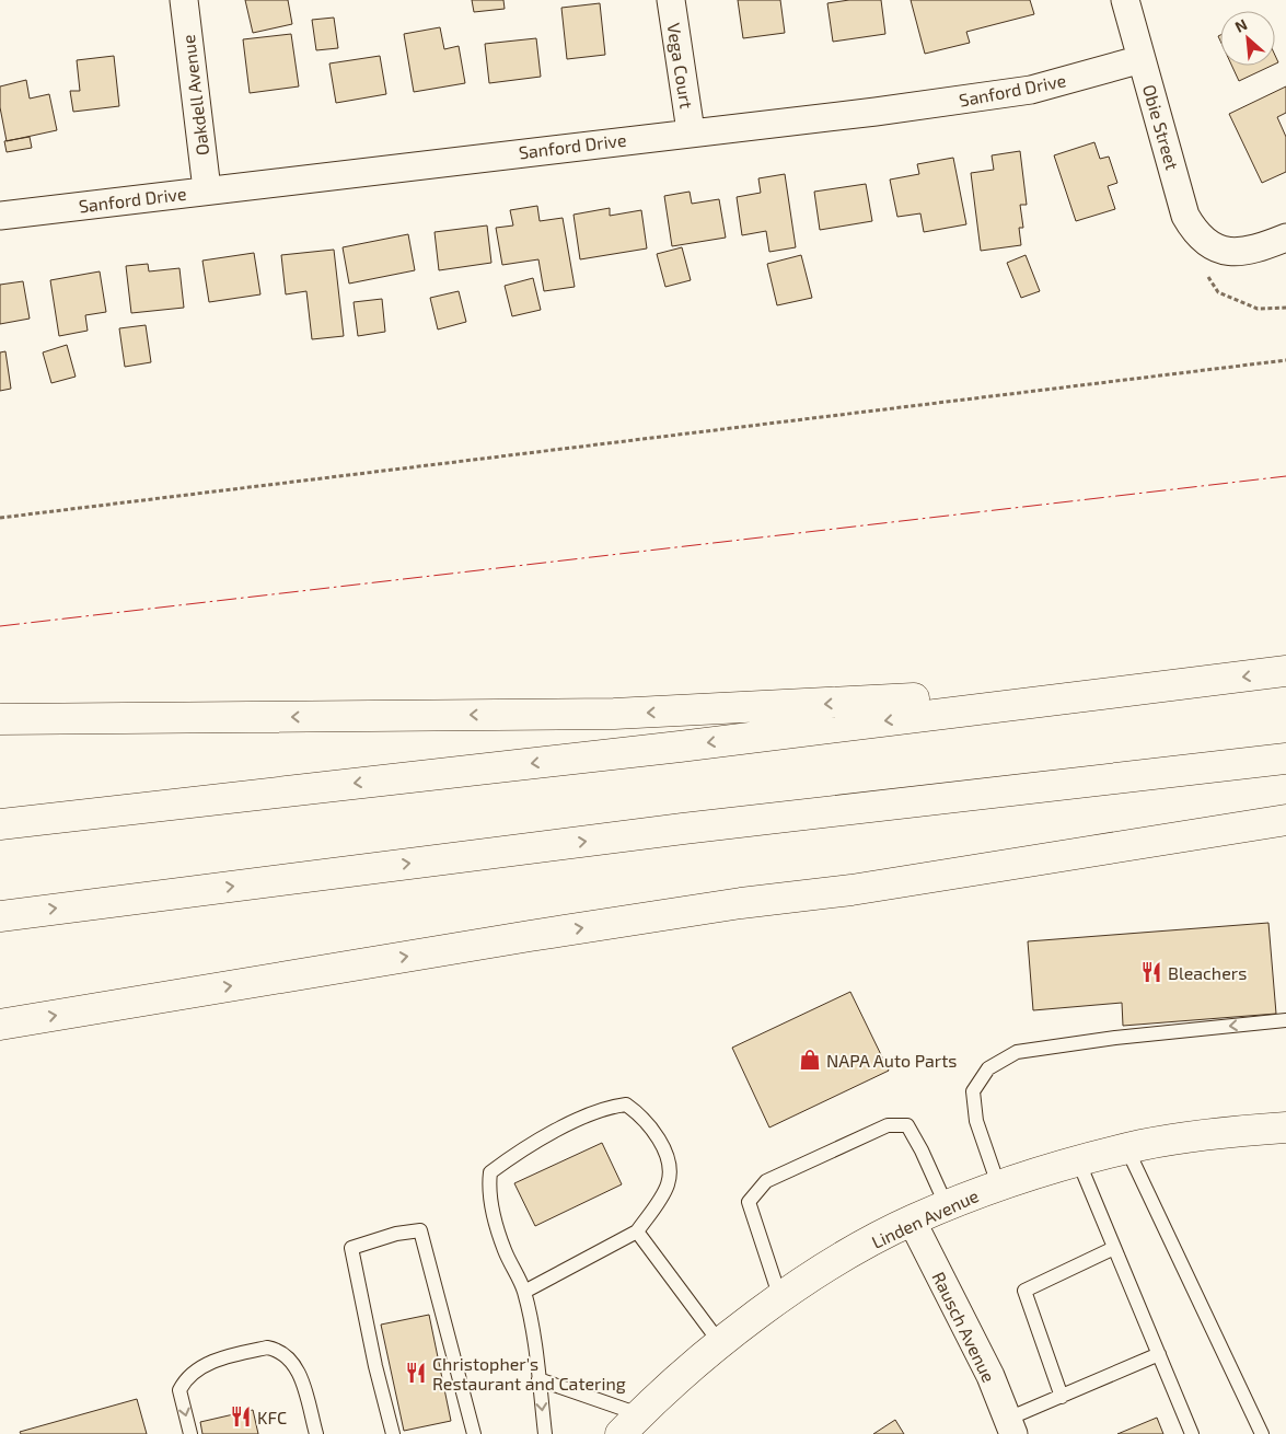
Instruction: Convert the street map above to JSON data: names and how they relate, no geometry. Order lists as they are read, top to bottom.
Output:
{
  "streets": {
    "main road": ["Linden Avenue"],
    "street": [
      "Vega Court",
      "Sanford Drive",
      "Oakdell Avenue",
      "Obie Street",
      "Rausch Avenue"
    ]
  },
  "crossings": [
    ["Vega Court", "Sanford Drive"],
    ["Sanford Drive", "Oakdell Avenue"],
    ["Sanford Drive", "Obie Street"],
    ["Linden Avenue", "Rausch Avenue"]
  ],
  "places": {
    "restaurant": ["Bleachers", "Christopher's Restaurant and Catering", "KFC"],
    "shop": ["NAPA Auto Parts"]
  },
  "north": "top left"
}
